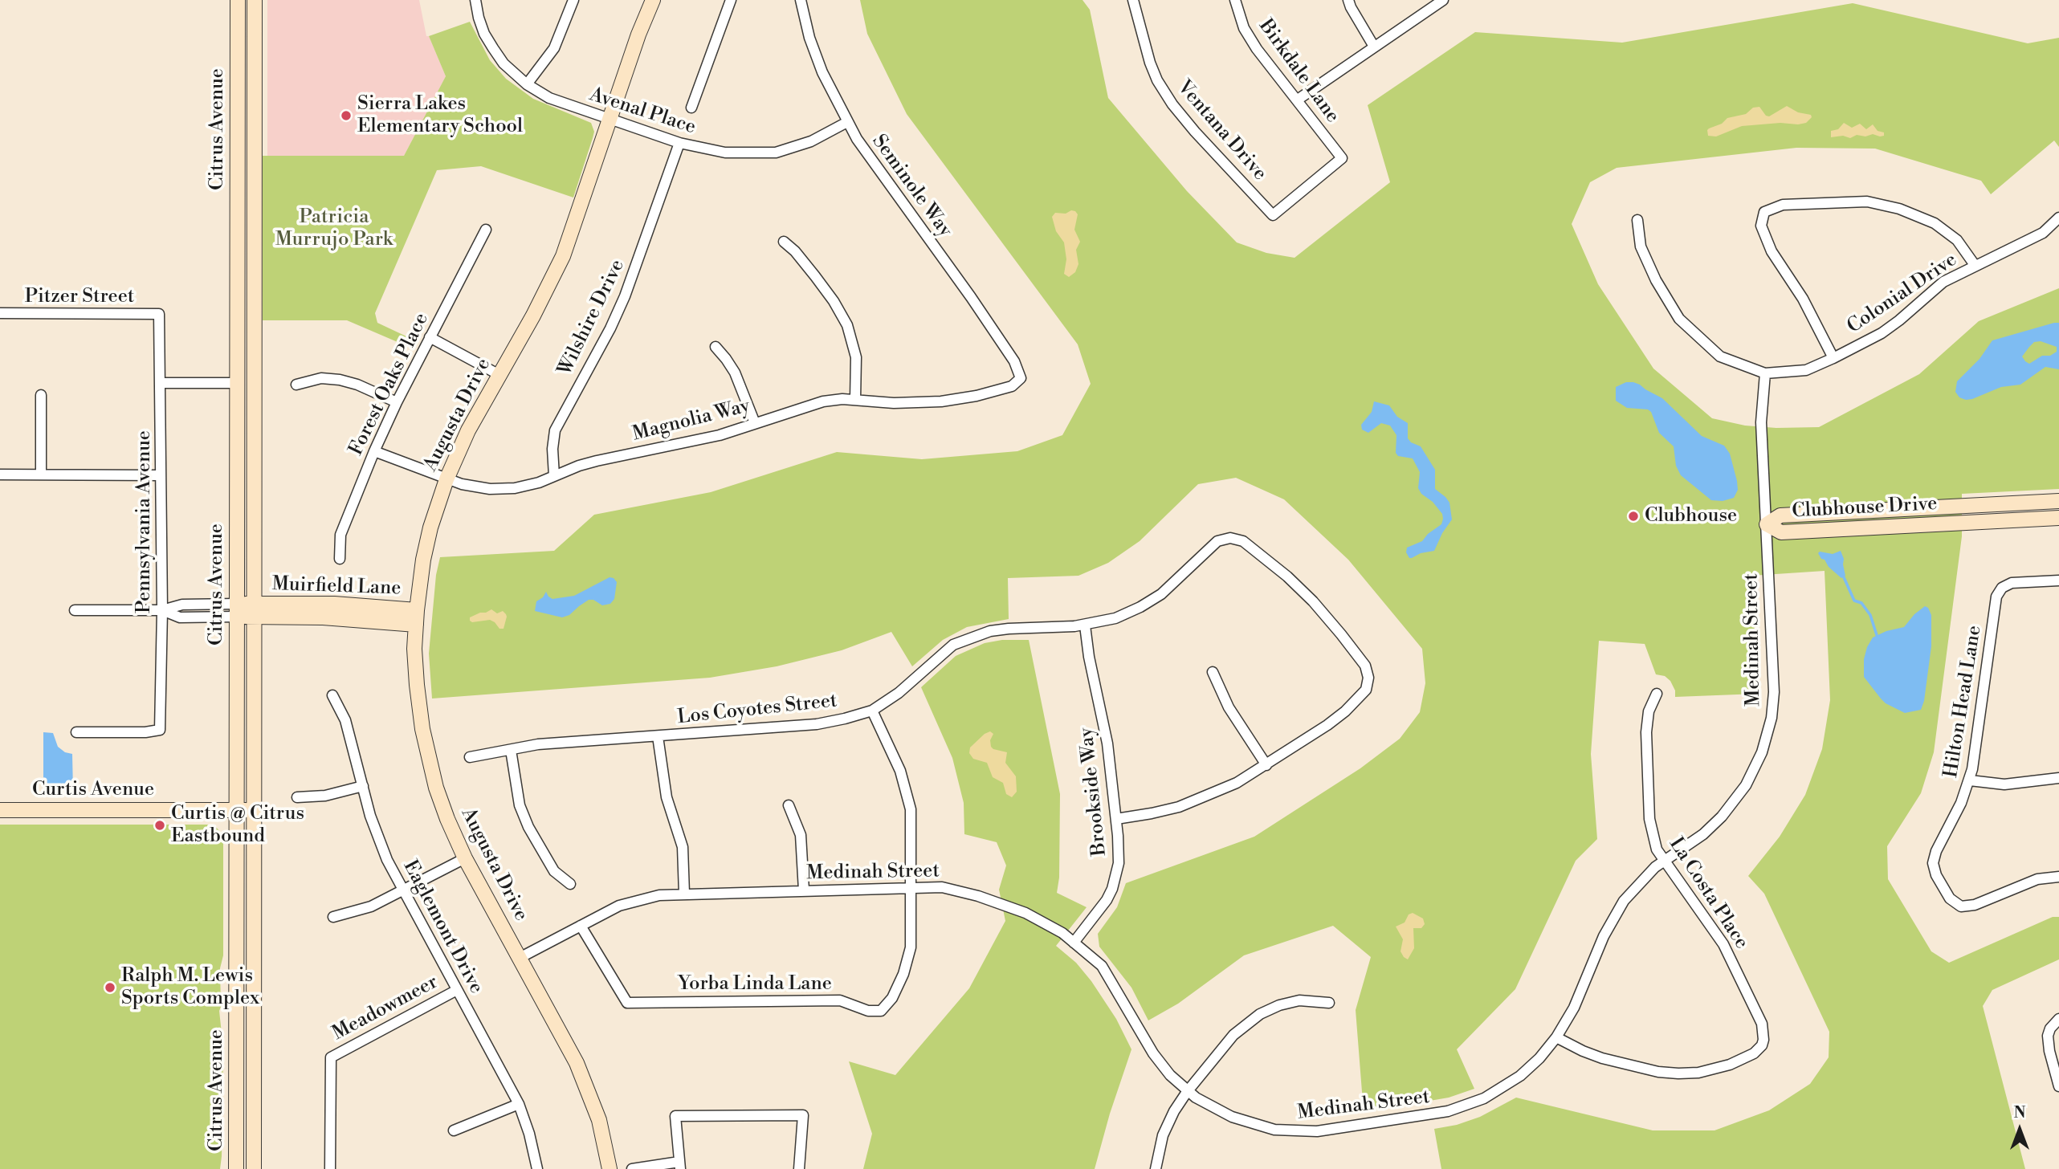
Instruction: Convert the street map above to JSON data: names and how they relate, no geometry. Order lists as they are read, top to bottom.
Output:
{
  "streets": {
    "main road": [
      "Citrus Avenue",
      "Augusta Drive",
      "Clubhouse Drive",
      "Muirfield Lane",
      "Curtis Avenue"
    ],
    "street": [
      "Birkdale Lane",
      "Avenal Place",
      "Ventana Drive",
      "Seminole Way",
      "Colonial Drive",
      "Pitzer Street",
      "Wilshire Drive",
      "Forest Oaks Place",
      "Magnolia Way",
      "Pennsylvania Avenue",
      "Medinah Street",
      "Hilton Head Lane",
      "Los Coyotes Street",
      "Brookside Way",
      "La Costa Place",
      "Eaglemont Drive",
      "Yorba Linda Lane",
      "Meadowmeer"
    ]
  },
  "crossings": [
    ["Birkdale Lane", "Ventana Drive"],
    ["Avenal Place", "Seminole Way"],
    ["Avenal Place", "Wilshire Drive"],
    ["Avenal Place", "Augusta Drive"],
    ["Citrus Avenue", "Muirfield Lane"],
    ["Citrus Avenue", "Curtis Avenue"],
    ["Seminole Way", "Magnolia Way"],
    ["Colonial Drive", "Medinah Street"],
    ["Pitzer Street", "Pennsylvania Avenue"],
    ["Wilshire Drive", "Magnolia Way"],
    ["Forest Oaks Place", "Magnolia Way"],
    ["Augusta Drive", "Magnolia Way"],
    ["Augusta Drive", "Muirfield Lane"],
    ["Augusta Drive", "Medinah Street"],
    ["Clubhouse Drive", "Medinah Street"],
    ["Medinah Street", "Brookside Way"],
    ["Medinah Street", "La Costa Place"],
    ["Medinah Street", "Yorba Linda Lane"],
    ["Los Coyotes Street", "Brookside Way"],
    ["Eaglemont Drive", "Meadowmeer"]
  ],
  "parks": ["Patricia Murrujo Park"],
  "places": [
    "Sierra Lakes Elementary School",
    "Clubhouse",
    "Curtis @ Citrus Eastbound",
    "Ralph M. Lewis Sports Complex"
  ],
  "north": "top"
}
